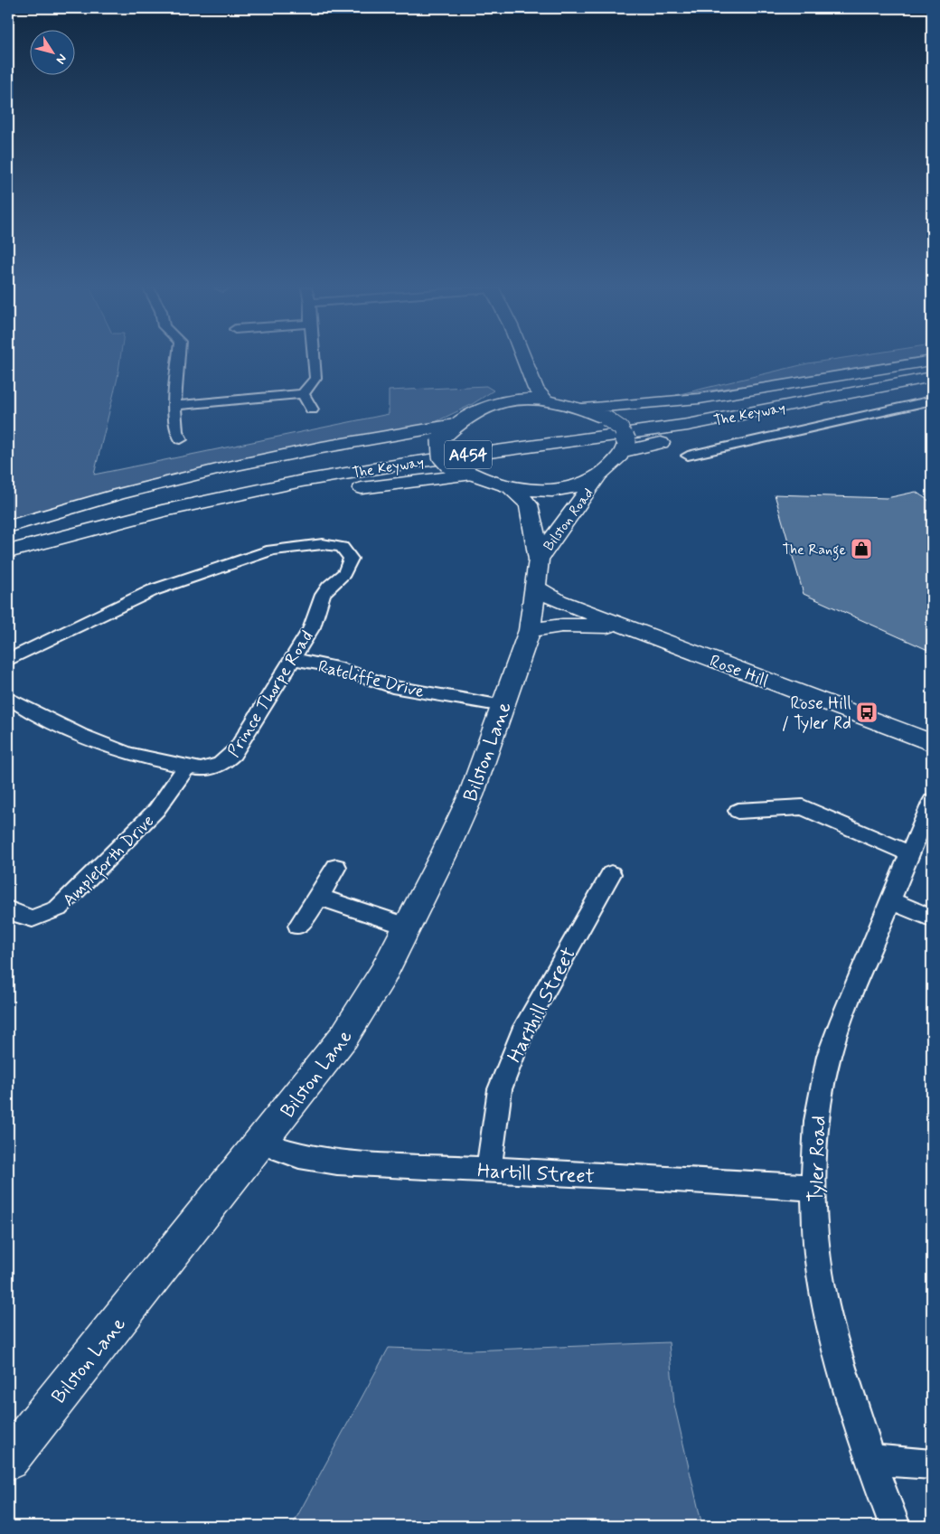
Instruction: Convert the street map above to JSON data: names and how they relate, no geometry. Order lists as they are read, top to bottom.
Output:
{
  "streets": {
    "main road": [
      "The Keyway",
      "A454",
      "Bilston Road",
      "Rose Hill",
      "Bilston Lane"
    ],
    "street": [
      "Ratcliffe Drive",
      "Prince Thorpe Road",
      "Ampleforth Drive",
      "Harthill Street",
      "Tyler Road",
      "Hartill Street"
    ]
  },
  "crossings": [
    ["Bilston Road", "Rose Hill"],
    ["Bilston Road", "Bilston Lane"],
    ["Rose Hill", "Bilston Lane"],
    ["Ratcliffe Drive", "Prince Thorpe Road"],
    ["Ratcliffe Drive", "Bilston Lane"],
    ["Prince Thorpe Road", "Ampleforth Drive"],
    ["Bilston Lane", "Hartill Street"],
    ["Harthill Street", "Hartill Street"],
    ["Tyler Road", "Hartill Street"]
  ],
  "places": {
    "shop": ["The Range"],
    "bus stop": ["Rose Hill / Tyler Rd"]
  },
  "north": "bottom right"
}
